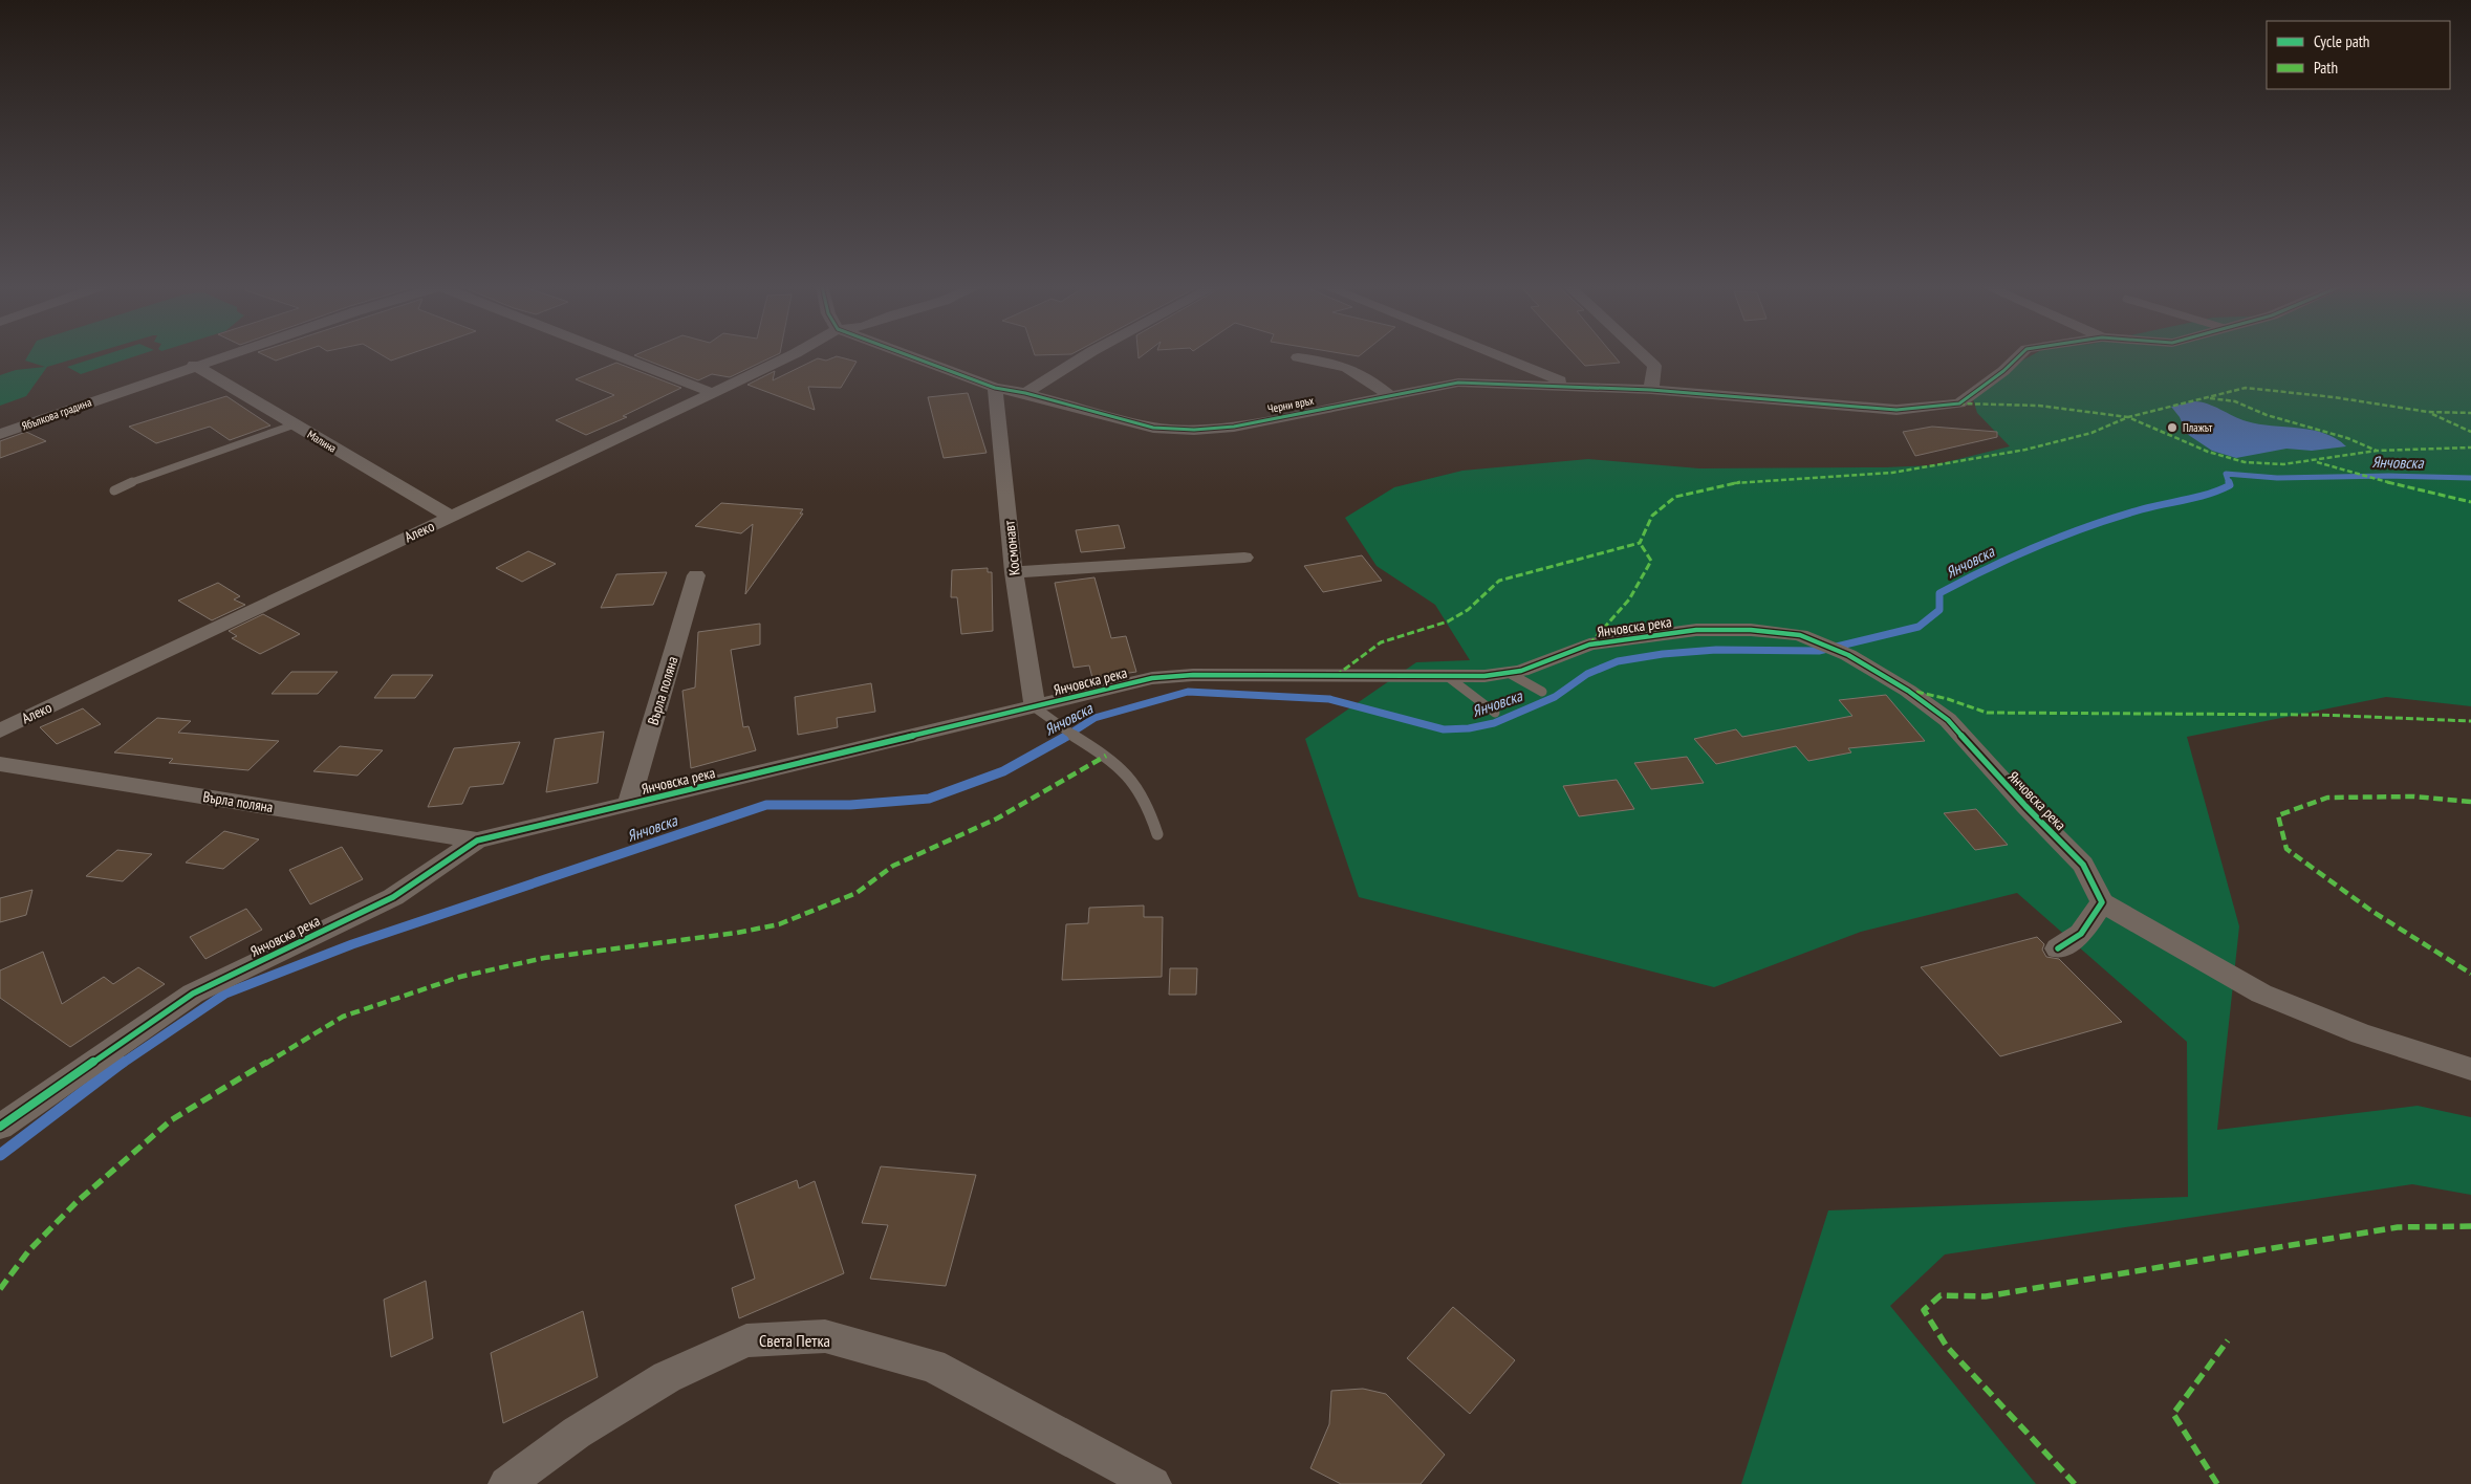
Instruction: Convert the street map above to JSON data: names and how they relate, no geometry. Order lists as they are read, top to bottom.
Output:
{
  "streets": {
    "street": [
      "Черни връх",
      "Ябълкова градина",
      "Малина",
      "Алеко",
      "Космонавт",
      "Янчовска река",
      "Върла поляна",
      "Света Петка"
    ]
  },
  "crossings": [
    ["Черни връх", "Космонавт"],
    ["Ябълкова градина", "Малина"],
    ["Малина", "Алеко"],
    ["Космонавт", "Янчовска река"],
    ["Янчовска река", "Върла поляна"]
  ],
  "water": ["Янчовска"],
  "places": ["Плажът"],
  "legend": ["Cycle path", "Path"]
}
